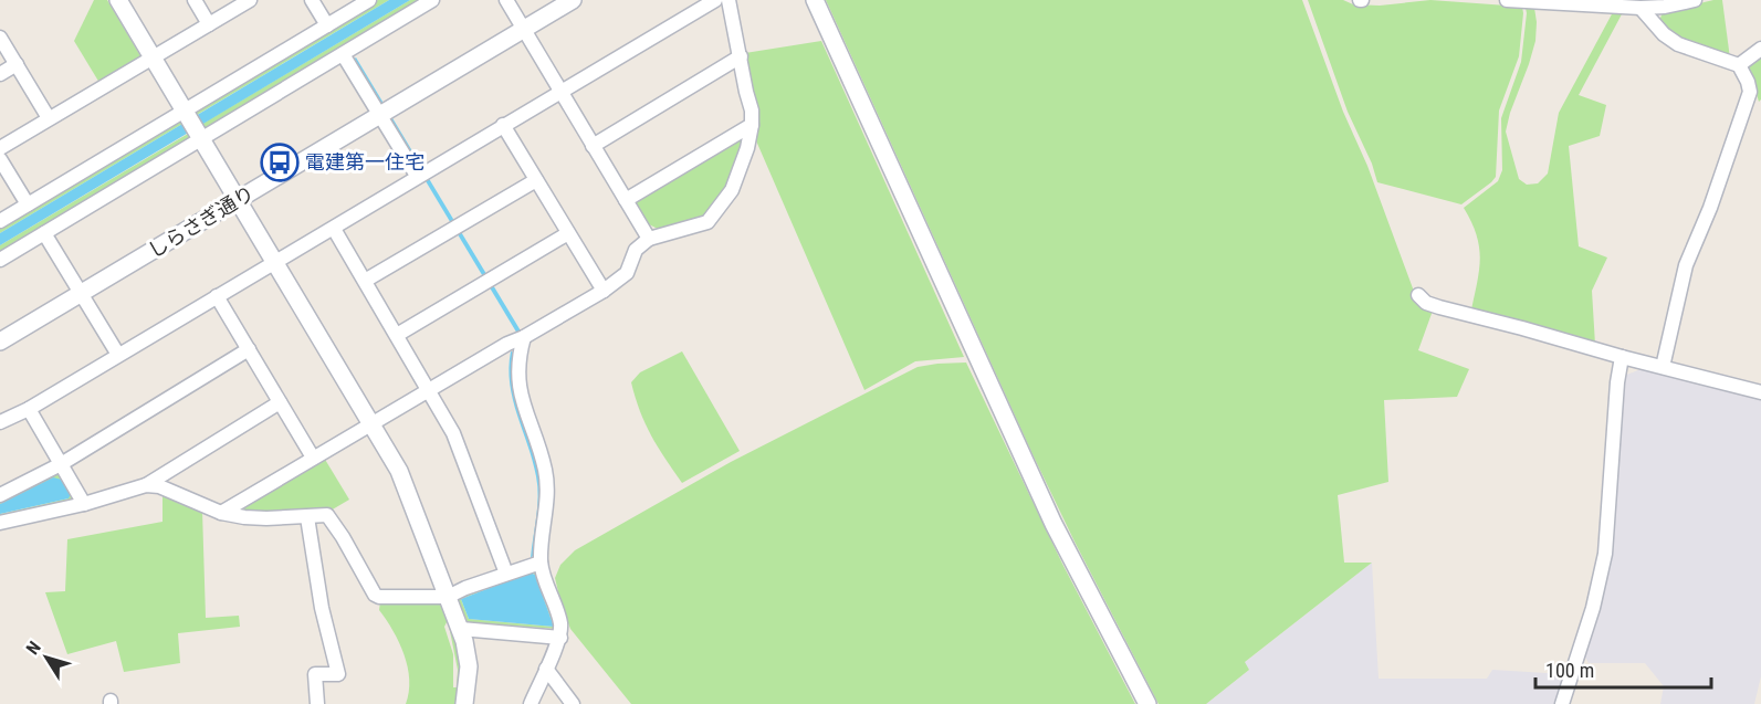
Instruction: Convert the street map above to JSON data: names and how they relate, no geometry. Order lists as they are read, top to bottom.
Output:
{
  "streets": {
    "street": ["しらさぎ通り"]
  },
  "places": {
    "bus stop": ["電建第一住宅"]
  },
  "scale_bar": "100 m",
  "north": "top left"
}
